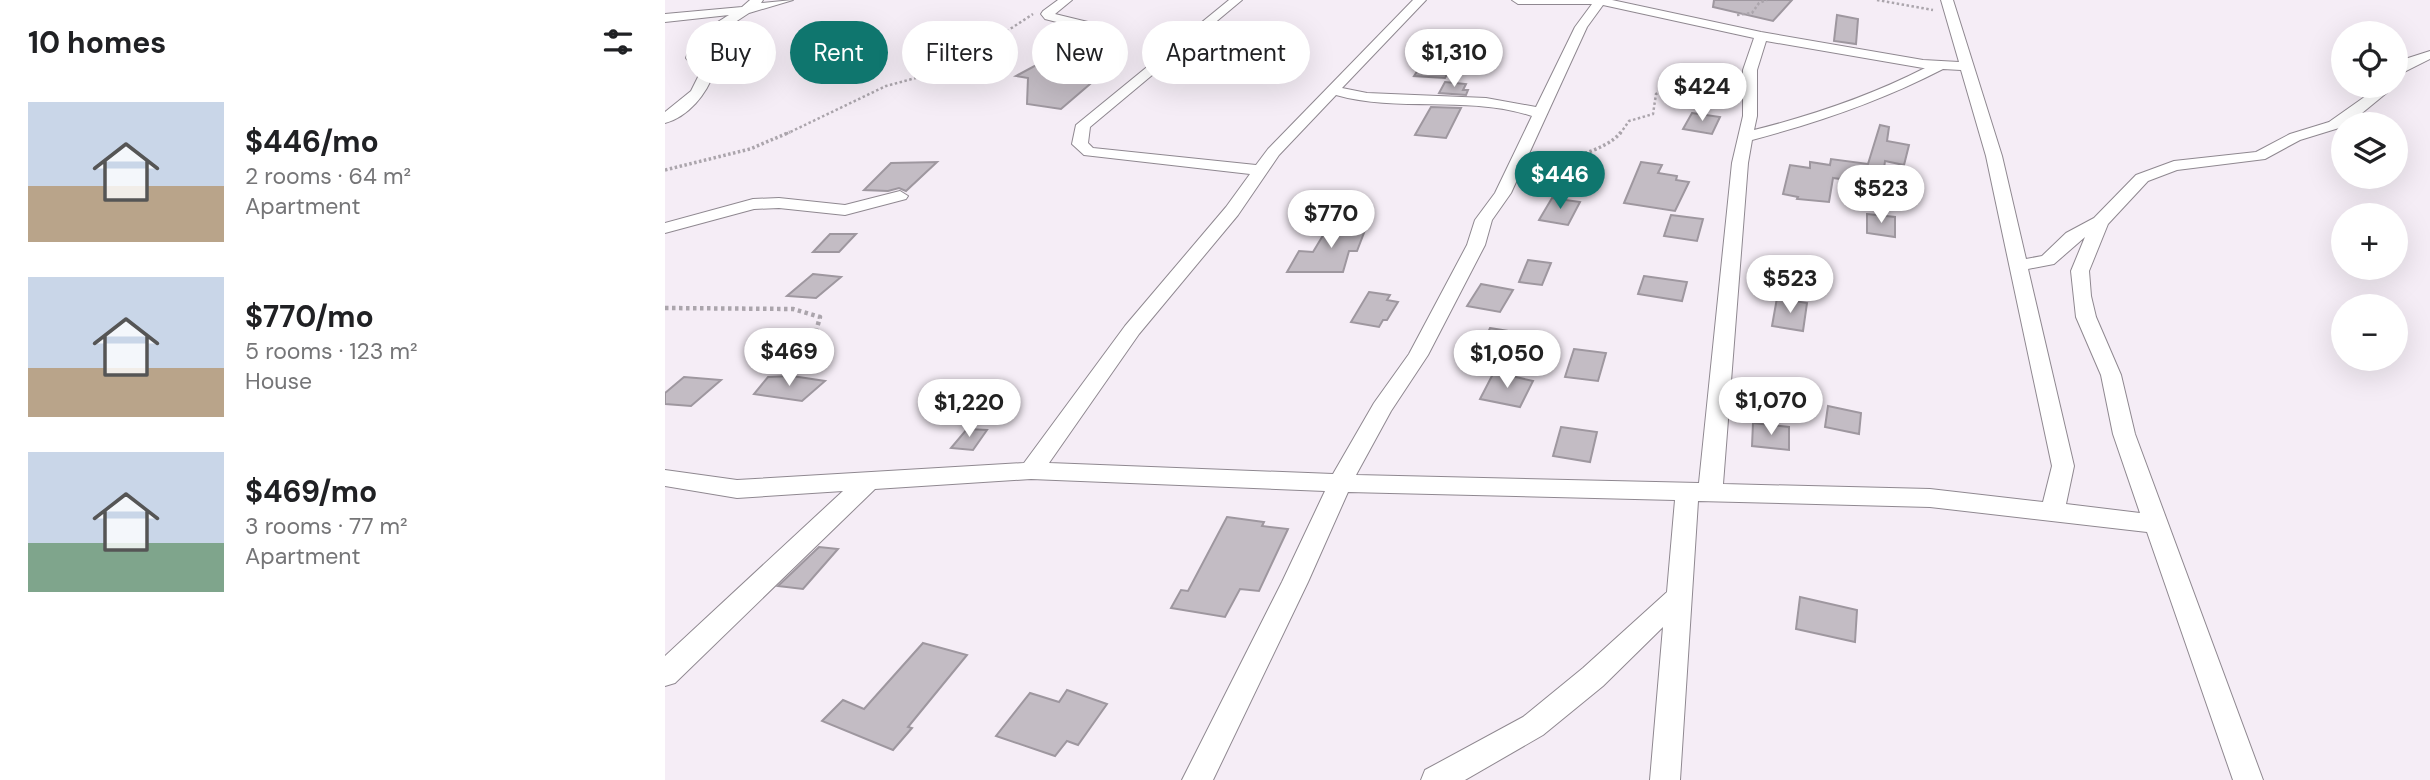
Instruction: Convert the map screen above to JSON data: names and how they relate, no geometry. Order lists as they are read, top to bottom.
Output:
{
  "page": {
    "heading": "10 homes",
    "map_buttons": ["+", "−"],
    "chip": [
      "Buy",
      "Rent",
      "Filters",
      "New",
      "Apartment"
    ],
    "price": [
      "$1,310",
      "$424",
      "$446",
      "$523",
      "$770",
      "$523",
      "$469",
      "$1,050",
      "$1,070",
      "$1,220"
    ],
    "list": [
      {
        "name": "$446/mo",
        "note": "2 rooms · 64 m² · Apartment"
      },
      {
        "name": "$770/mo",
        "note": "5 rooms · 123 m² · House"
      },
      {
        "name": "$469/mo",
        "note": "3 rooms · 77 m² · Apartment"
      }
    ]
  }
}
